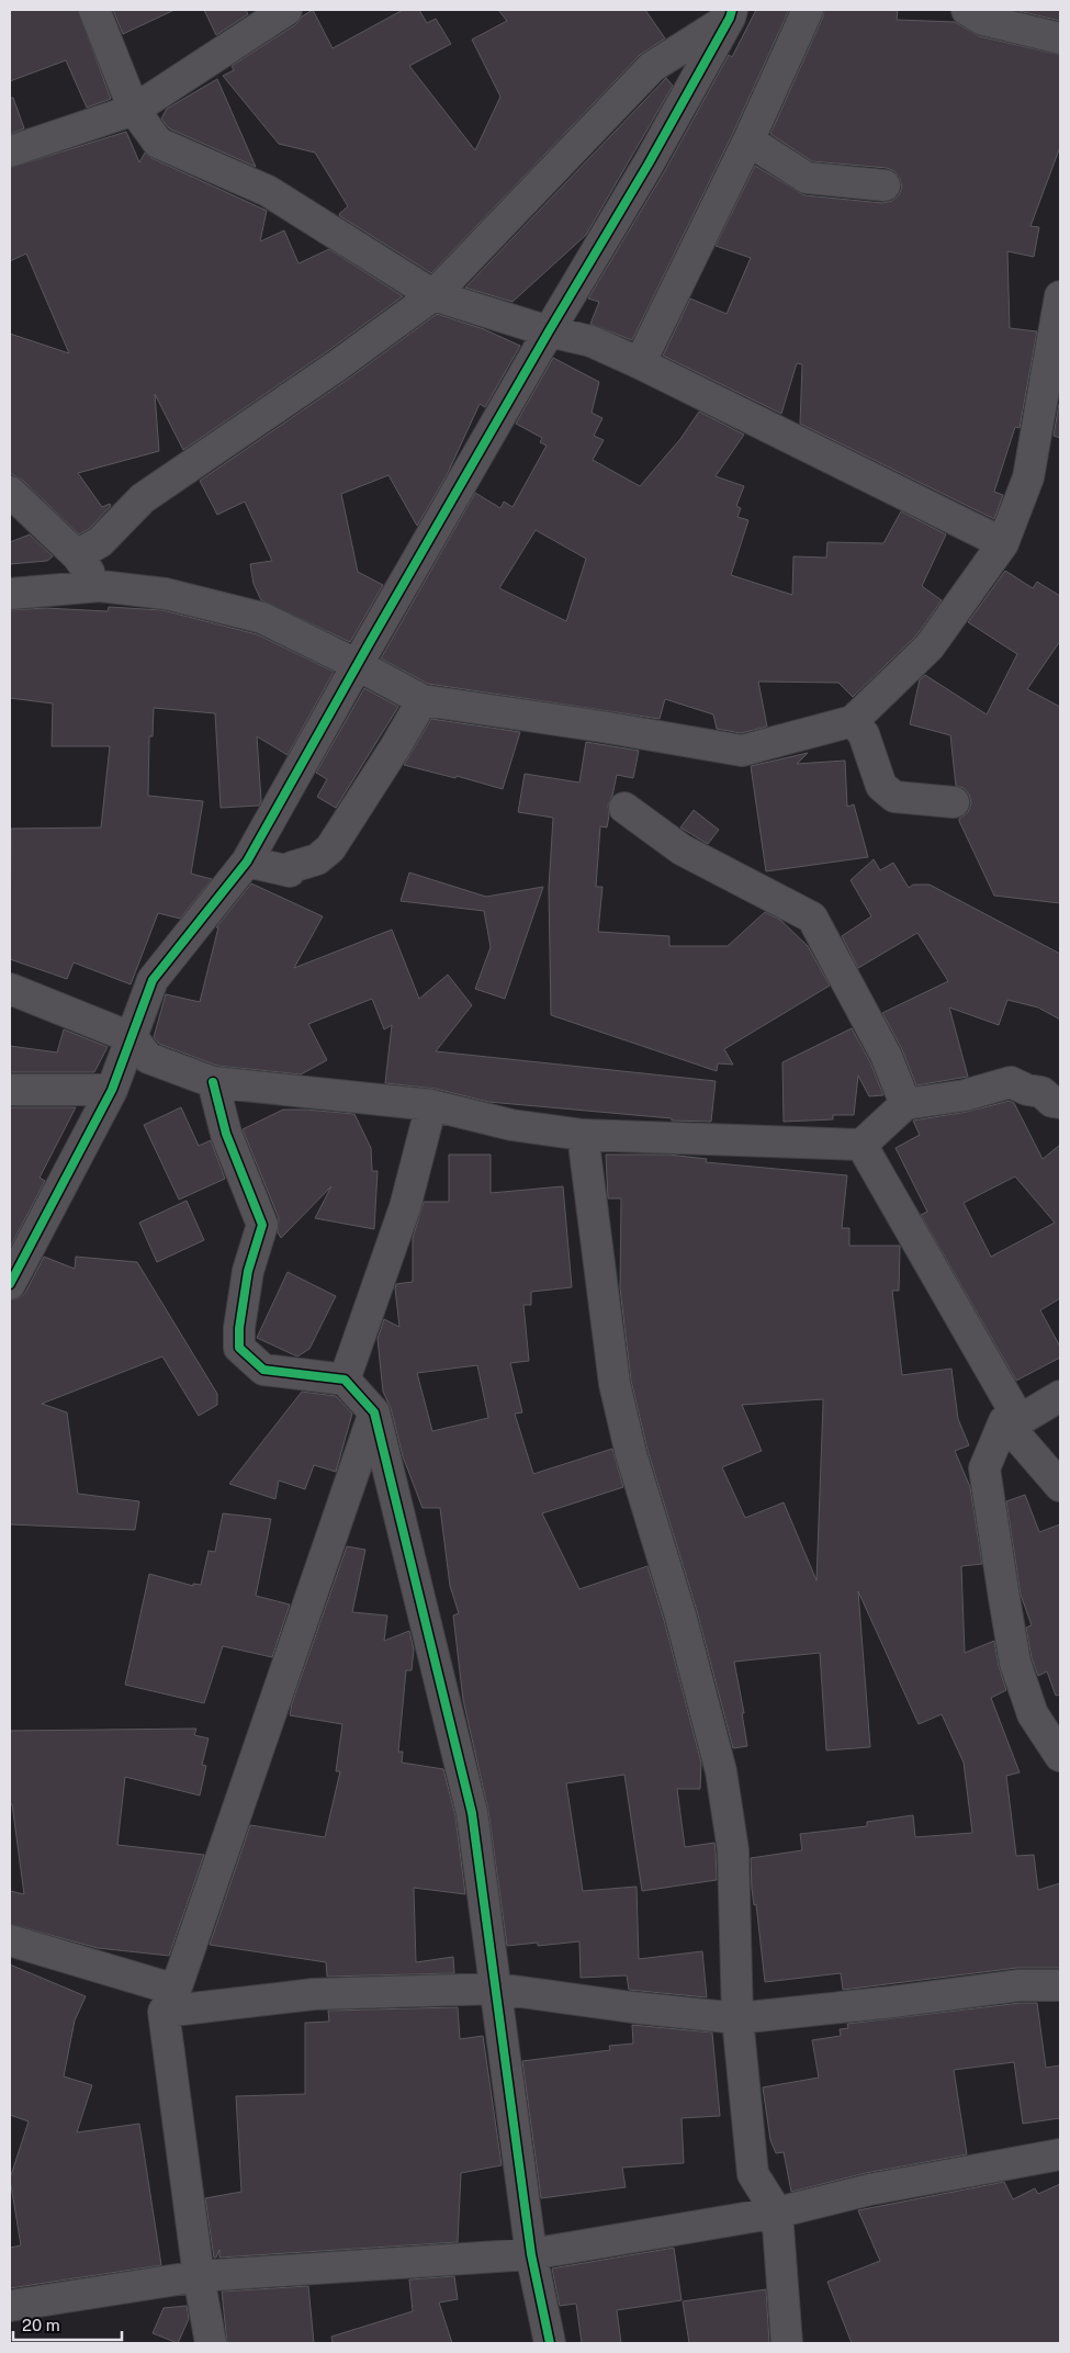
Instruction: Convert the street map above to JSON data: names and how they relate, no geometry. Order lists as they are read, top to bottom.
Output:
{
  "scale_bar": "20 m"
}
